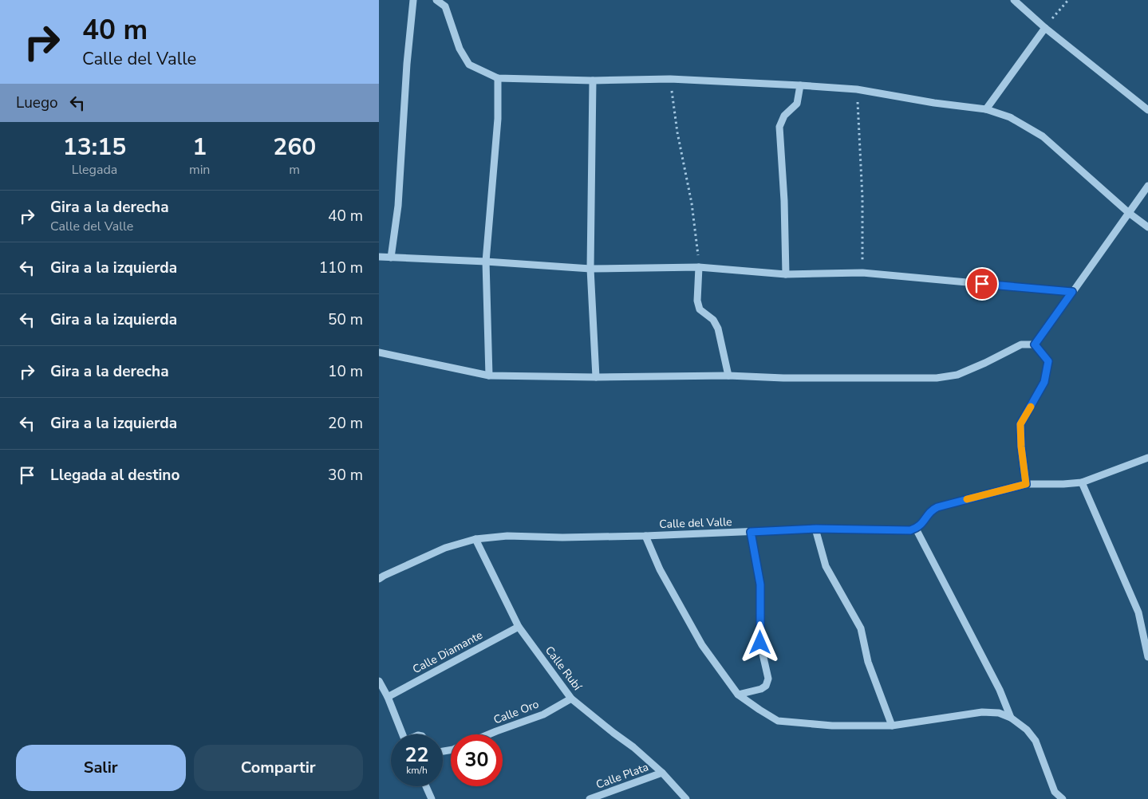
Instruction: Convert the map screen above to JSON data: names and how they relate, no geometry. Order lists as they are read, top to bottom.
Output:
{
  "streets": {
    "street": [
      "Calle del Valle",
      "Calle Diamante",
      "Calle Rubí",
      "Calle Oro",
      "Calle Plata"
    ]
  },
  "crossings": [
    ["Calle del Valle", "Calle Rubí"],
    ["Calle Diamante", "Calle Rubí"],
    ["Calle Rubí", "Calle Oro"],
    ["Calle Rubí", "Calle Plata"]
  ],
  "page": {
    "turn": ["40 m", "Calle del Valle"],
    "then": "Luego",
    "eta": [
      "13:15",
      "Llegada",
      "1",
      "min",
      "260",
      "m"
    ],
    "list": [
      {
        "name": "Gira a la derecha",
        "note": "Calle del Valle",
        "value": "40 m"
      },
      {
        "name": "Gira a la izquierda",
        "value": "110 m"
      },
      {
        "name": "Gira a la izquierda",
        "value": "50 m"
      },
      {
        "name": "Gira a la derecha",
        "value": "10 m"
      },
      {
        "name": "Gira a la izquierda",
        "value": "20 m"
      },
      {
        "name": "Llegada al destino",
        "value": "30 m"
      }
    ],
    "speed": "22 km/h",
    "limit": "30",
    "buttons": ["Salir", "Compartir"]
  }
}
